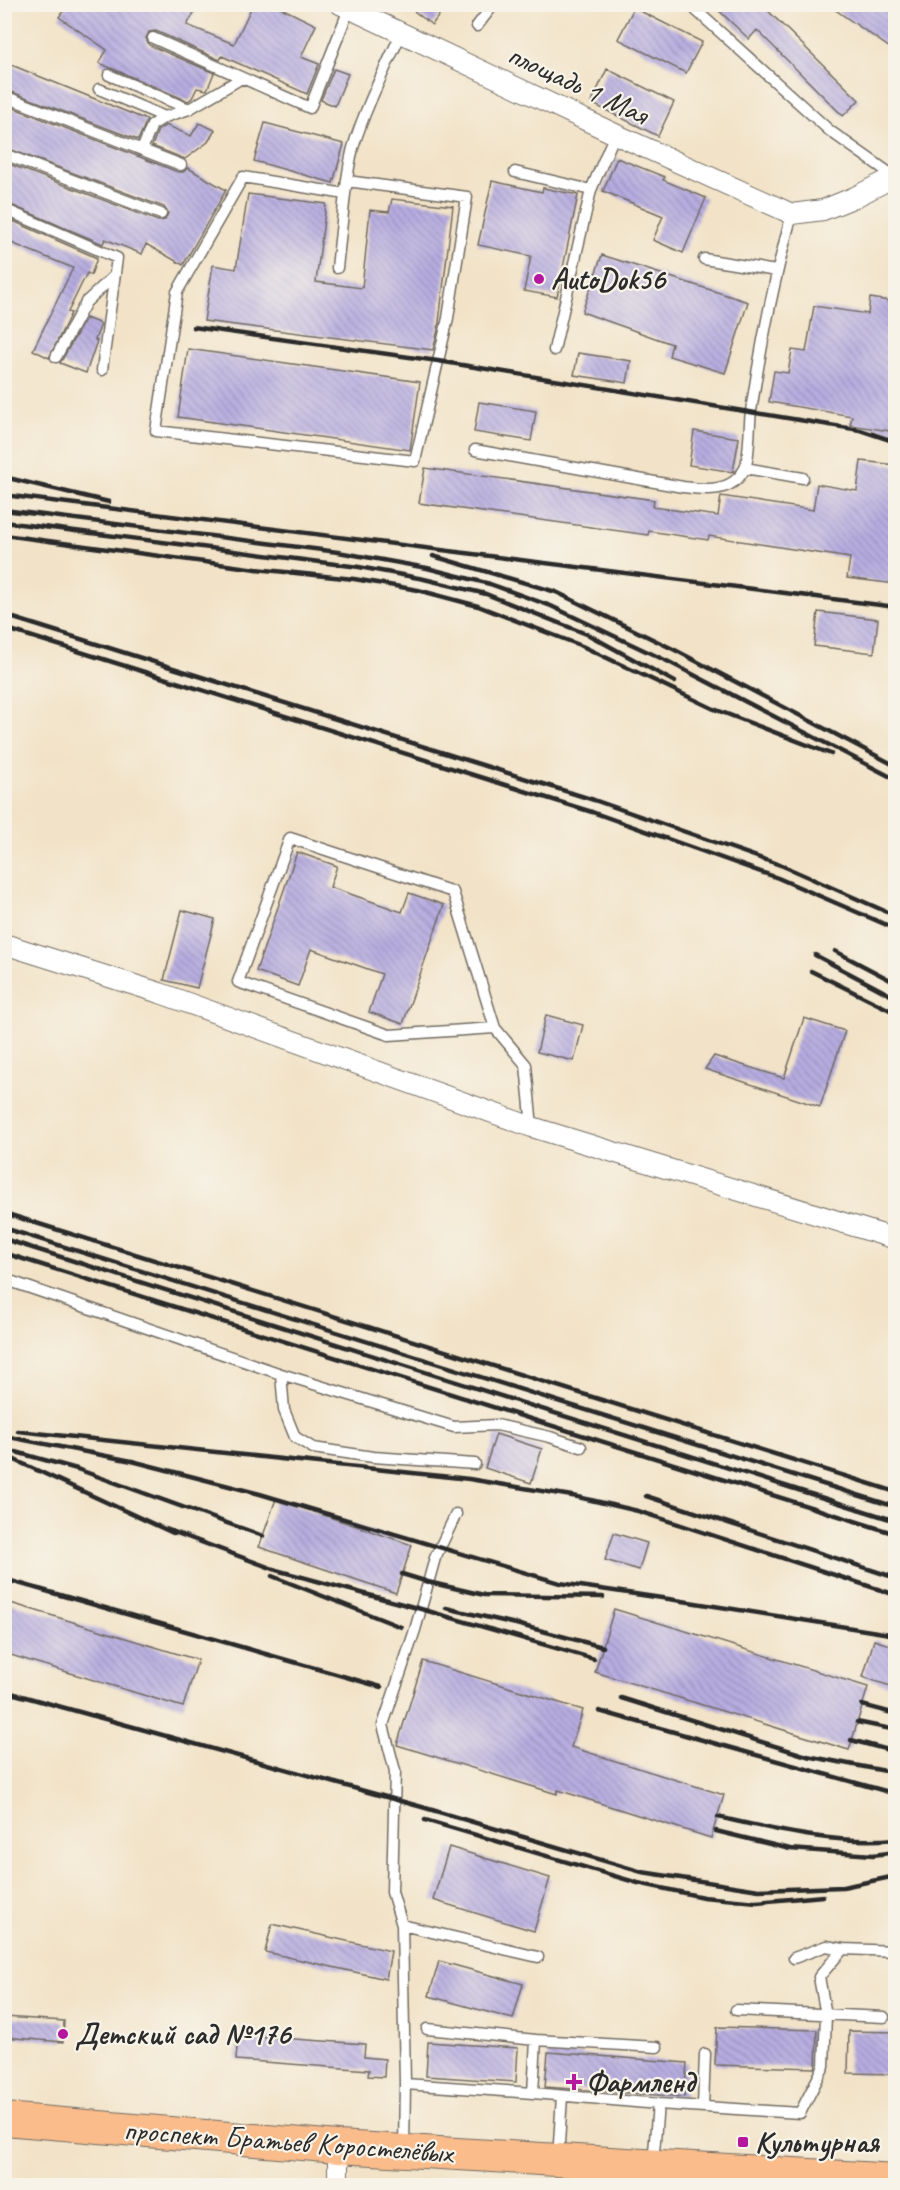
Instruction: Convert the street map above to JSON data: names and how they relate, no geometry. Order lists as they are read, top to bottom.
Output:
{
  "streets": {
    "main road": ["проспект Братьев Коростелёвых"],
    "street": ["площадь 1 Мая"]
  },
  "places": {
    "other": ["AutoDok56", "Детский сад №176"],
    "health": ["Фармленд"],
    "transit": ["Культурная"]
  }
}
